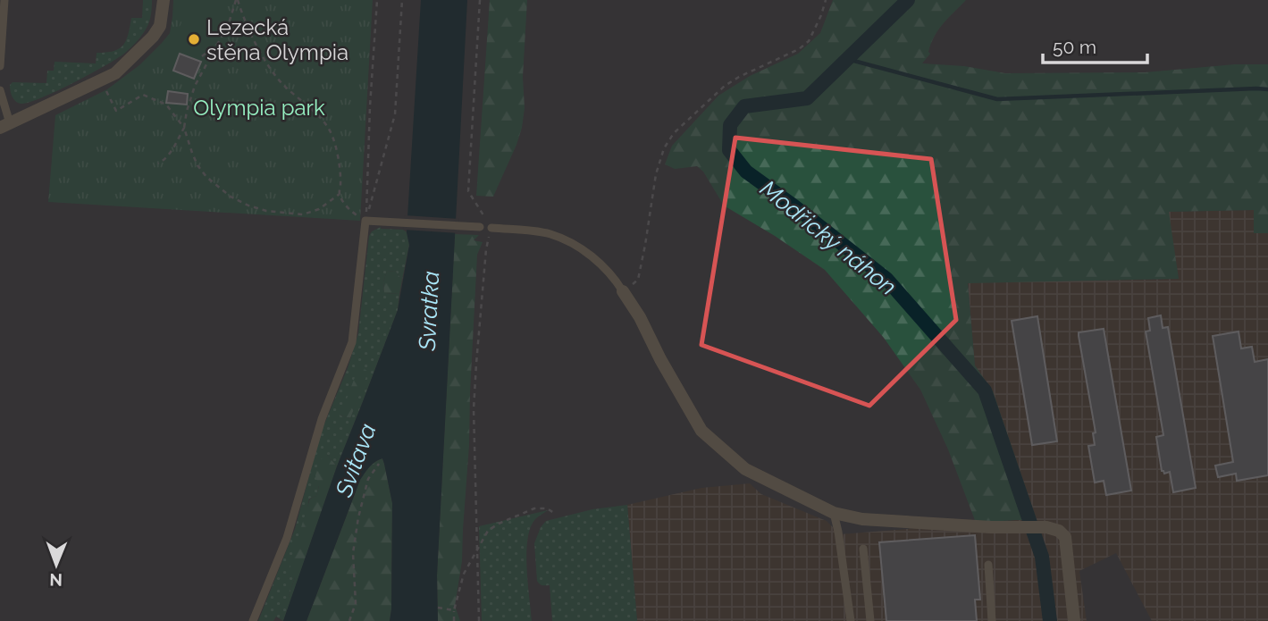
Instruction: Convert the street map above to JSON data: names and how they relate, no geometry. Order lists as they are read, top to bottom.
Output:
{
  "water": ["Modřický náhon", "Svratka", "Svitava"],
  "parks": ["Olympia park"],
  "places": ["Lezecká stěna Olympia"],
  "scale_bar": "50 m",
  "north": "bottom"
}
